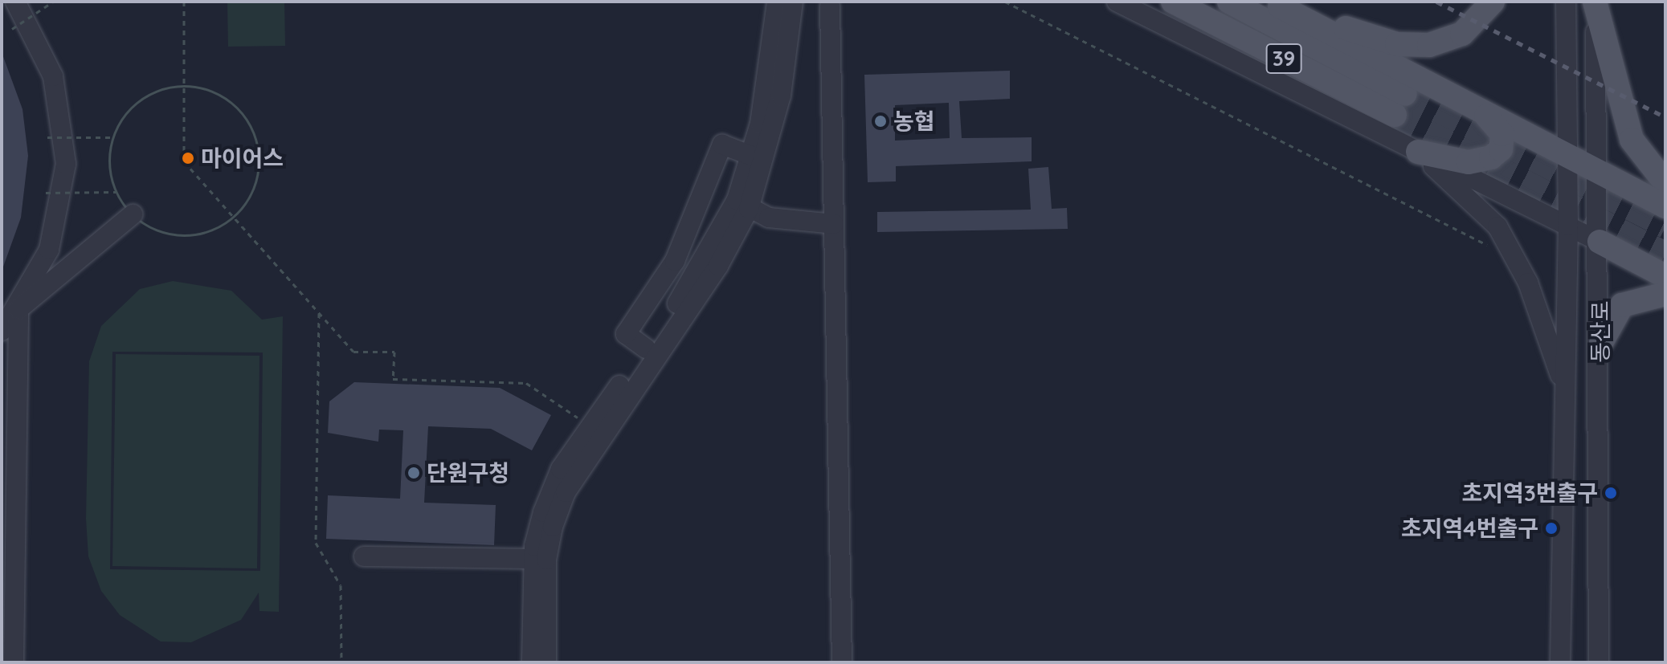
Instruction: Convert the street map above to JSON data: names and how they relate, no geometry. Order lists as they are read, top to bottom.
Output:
{
  "streets": {
    "main road": ["39"],
    "street": ["동산로"]
  },
  "places": [
    "농협",
    "마이어스",
    "단원구청",
    "초지역3번출구",
    "초지역4번출구"
  ]
}
